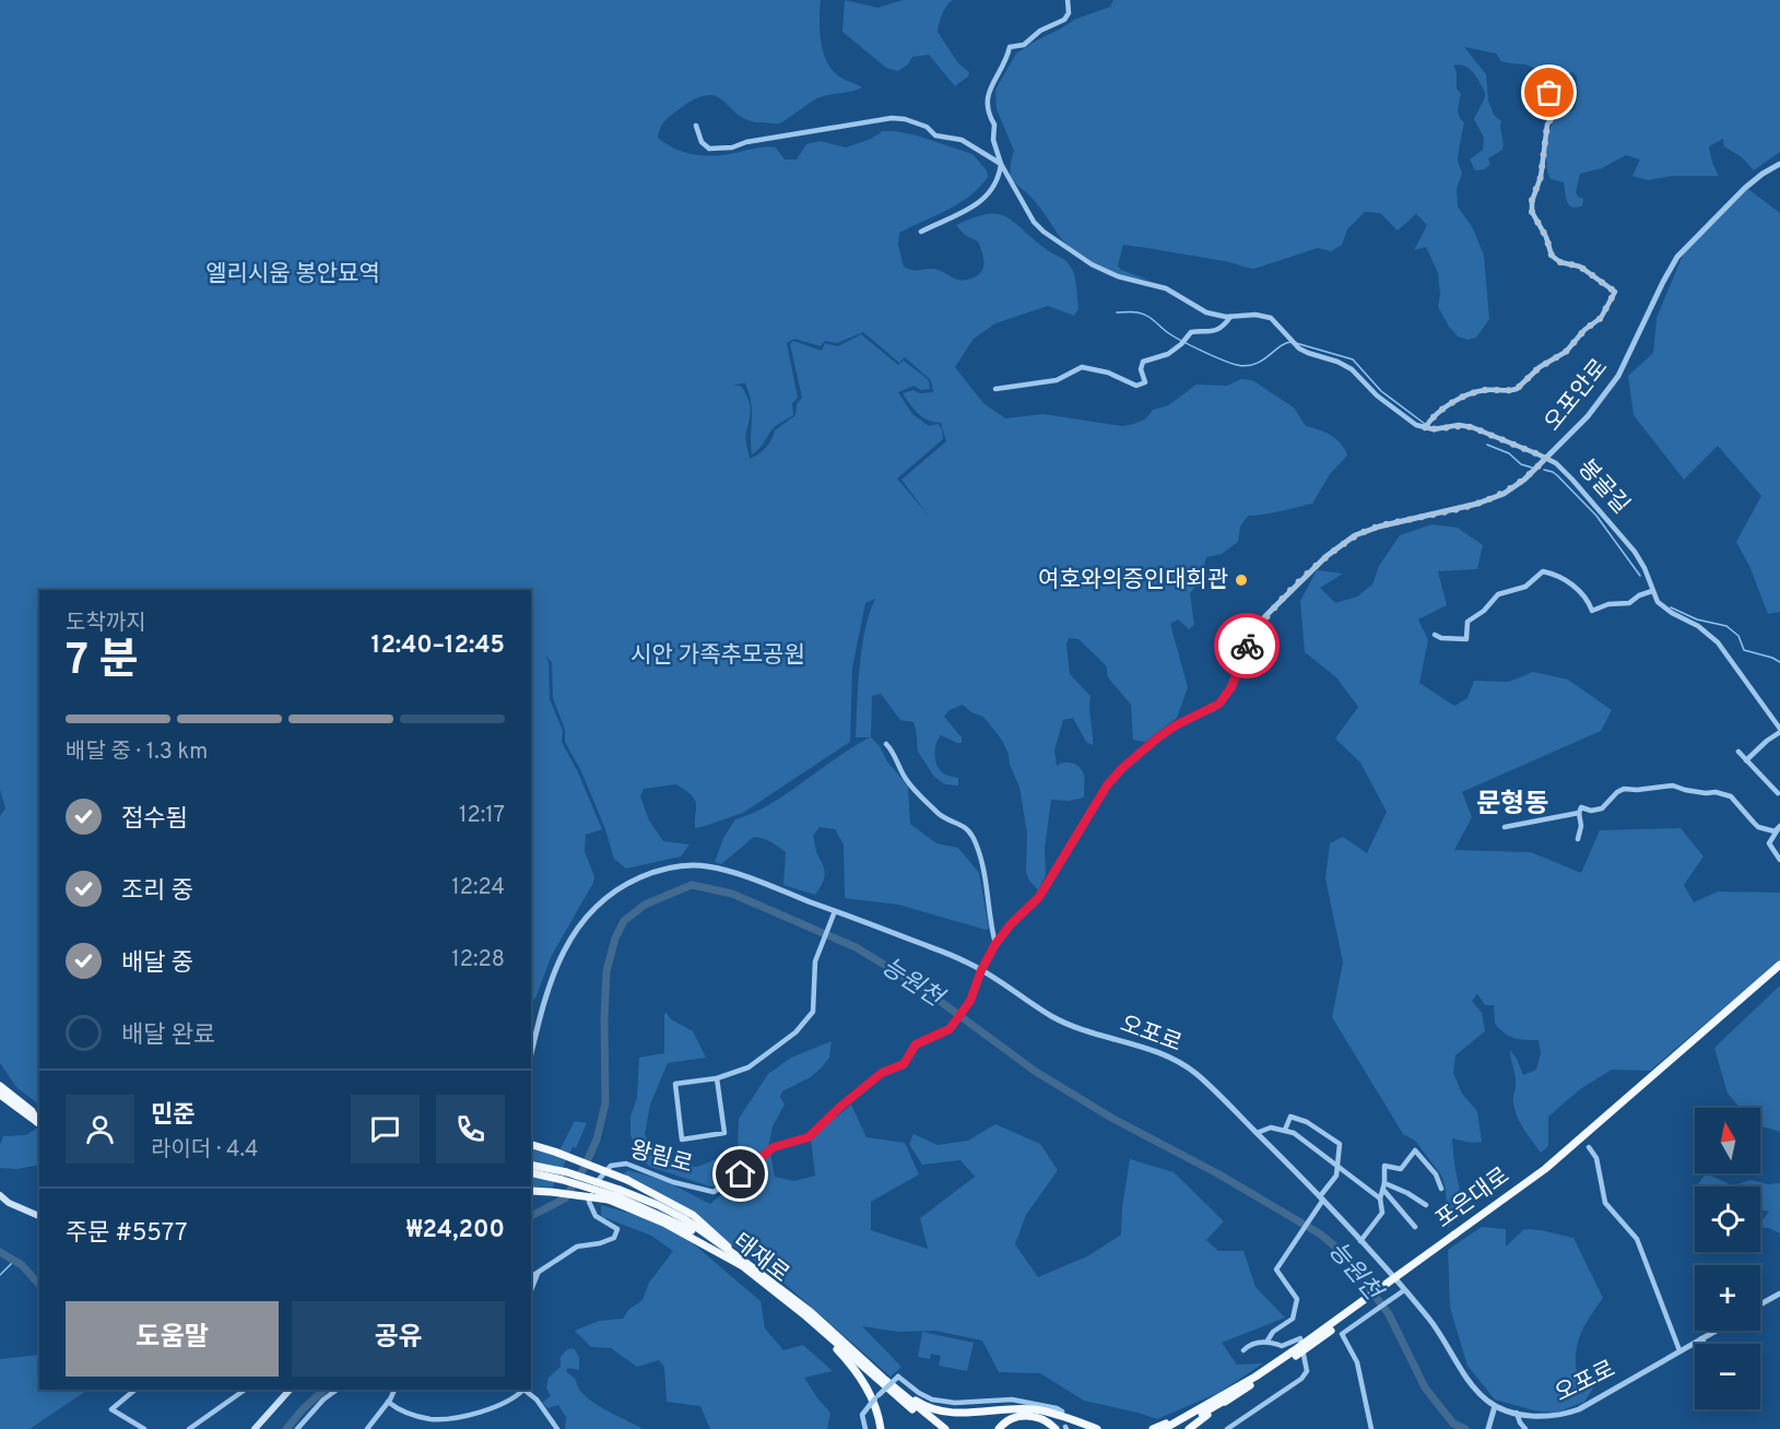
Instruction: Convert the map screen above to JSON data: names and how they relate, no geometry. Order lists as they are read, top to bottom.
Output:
{
  "streets": {
    "highway": ["포은대로", "태재로"],
    "street": [
      "오포안로",
      "봉골길",
      "오포로",
      "왕림로"
    ]
  },
  "crossings": [
    ["오포안로", "봉골길"],
    ["오포안로", "오포로"],
    ["오포안로", "왕림로"],
    ["오포로", "왕림로"]
  ],
  "districts": ["문형동"],
  "water": ["능원천"],
  "parks": ["엘리시움 봉안묘역", "시안 가족추모공원"],
  "places": ["여호와의증인대회관"],
  "north": "top",
  "page": {
    "heading": ["7 분", "도착까지", "12:40–12:45"],
    "panel": [
      "민준",
      "라이더 · 4.4",
      "주문 #5577",
      "₩24,200"
    ],
    "bar": "배달 중 · 1.3 km",
    "list": [
      ["접수됨", "12:17"],
      ["조리 중", "12:24"],
      ["배달 중", "12:28"],
      "배달 완료"
    ],
    "map_buttons": ["+", "−"],
    "buttons": ["도움말", "공유"]
  }
}
